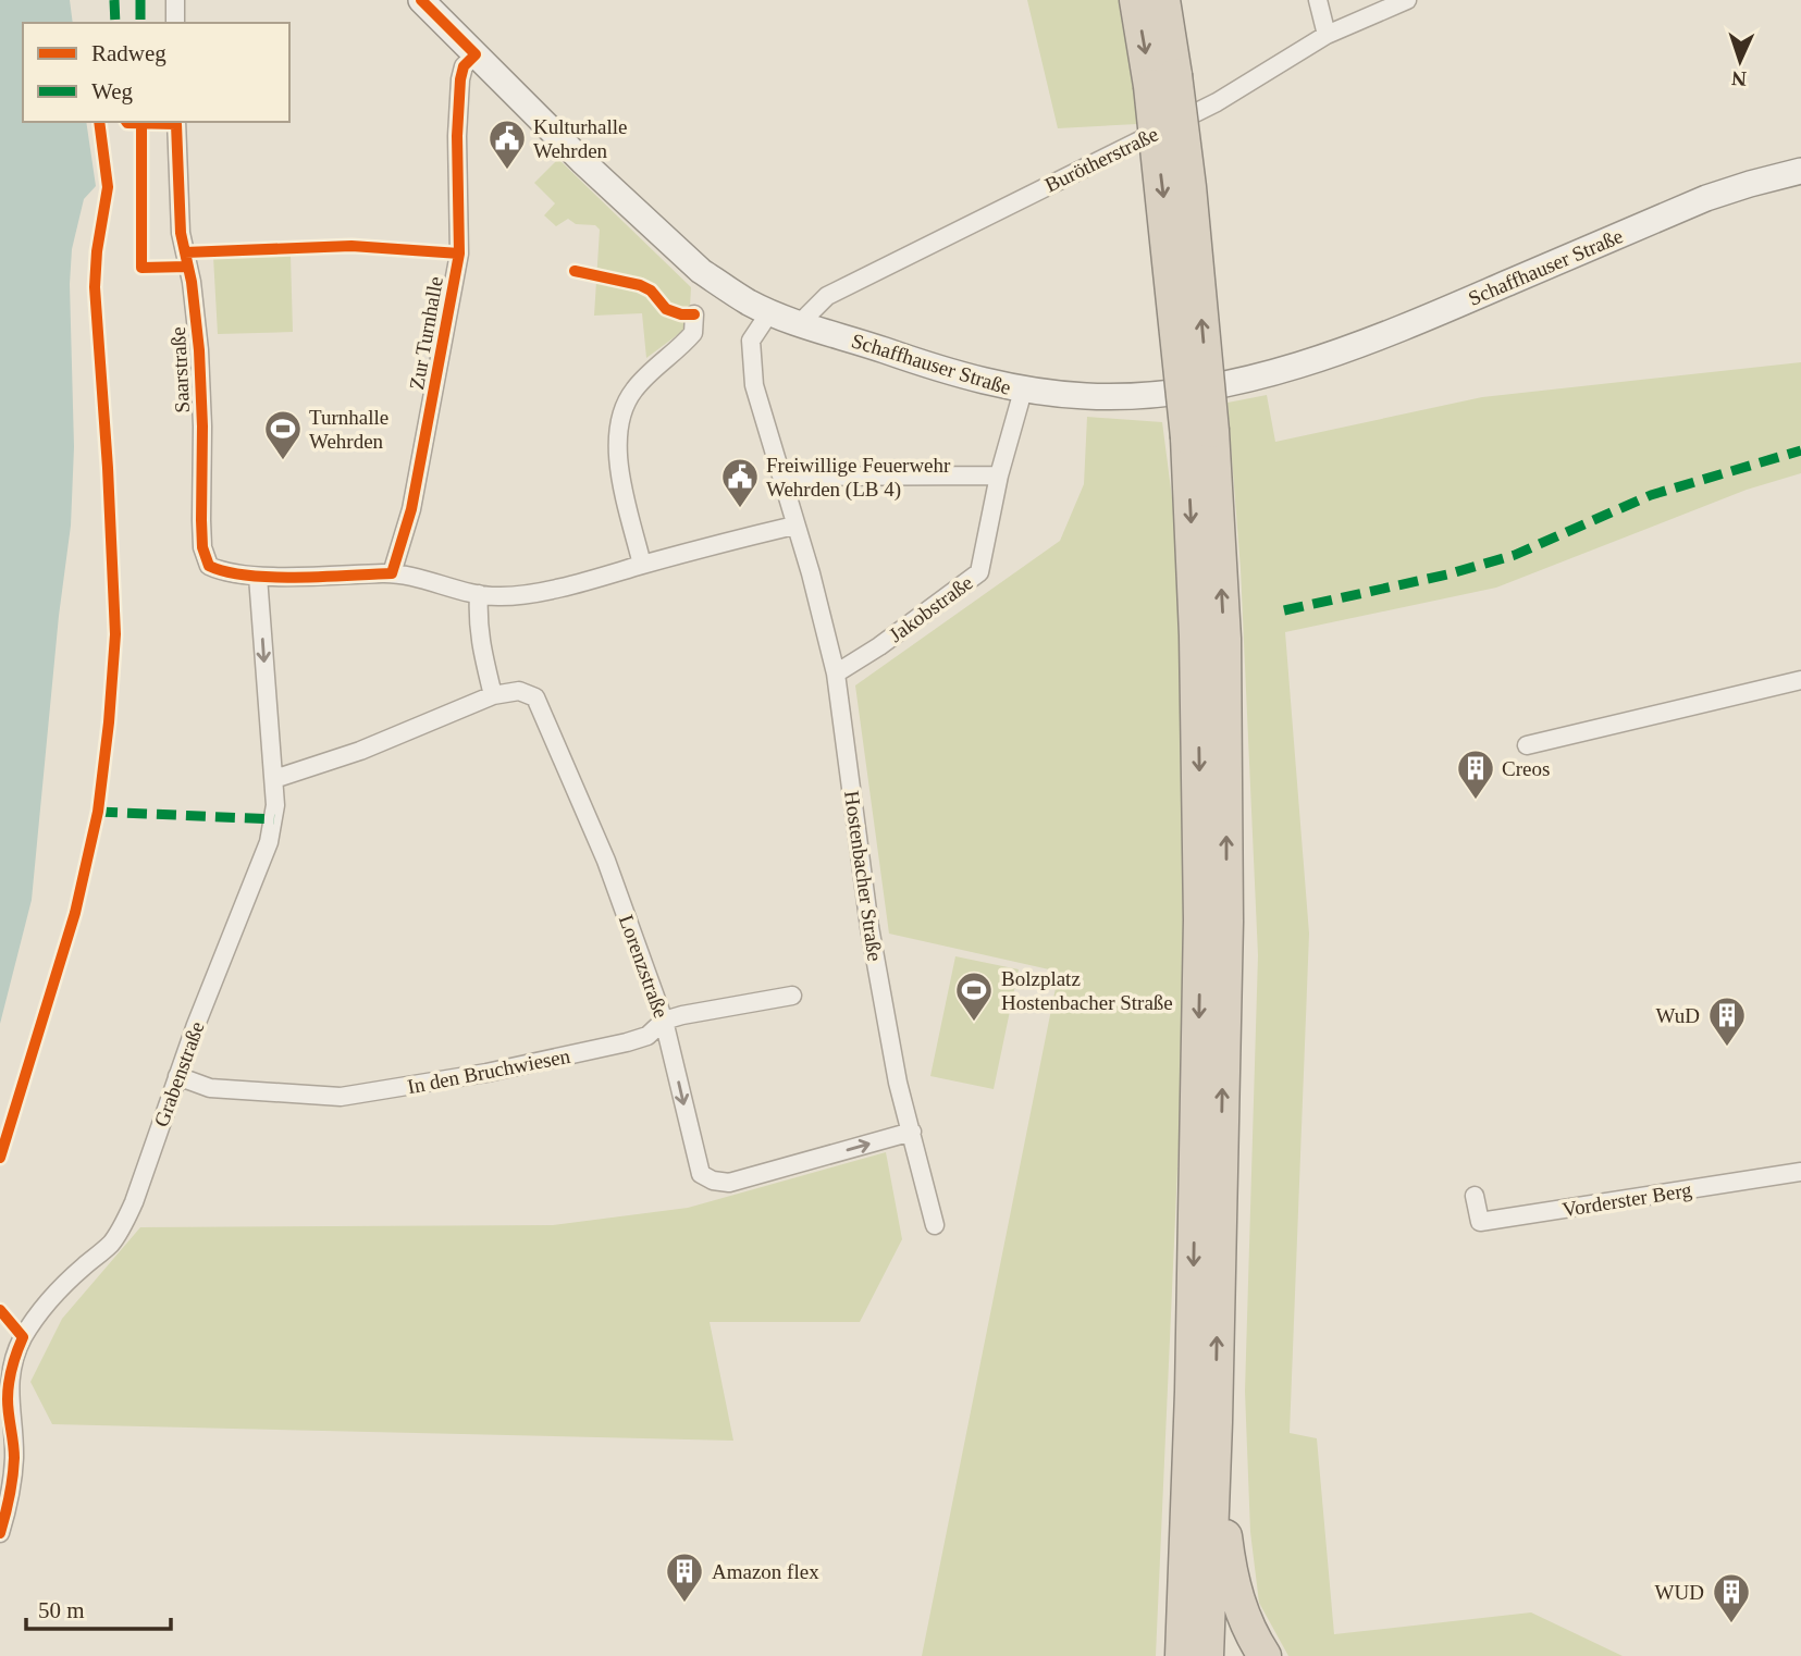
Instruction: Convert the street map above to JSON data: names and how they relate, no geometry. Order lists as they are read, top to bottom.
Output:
{
  "streets": {
    "street": [
      "Burötherstraße",
      "Schaffhauser Straße",
      "Zur Turnhalle",
      "Saarstraße",
      "Jakobstraße",
      "Hostenbacher Straße",
      "Lorenzstraße",
      "In den Bruchwiesen",
      "Grabenstraße",
      "Vorderster Berg"
    ]
  },
  "crossings": [
    ["Burötherstraße", "Schaffhauser Straße"],
    ["Schaffhauser Straße", "Zur Turnhalle"],
    ["Schaffhauser Straße", "Jakobstraße"],
    ["Schaffhauser Straße", "Hostenbacher Straße"],
    ["Saarstraße", "Grabenstraße"],
    ["Jakobstraße", "Hostenbacher Straße"],
    ["Hostenbacher Straße", "Lorenzstraße"],
    ["Lorenzstraße", "In den Bruchwiesen"],
    ["In den Bruchwiesen", "Grabenstraße"]
  ],
  "places": {
    "public building": ["Kulturhalle Wehrden", "Freiwillige Feuerwehr Wehrden (LB 4)"],
    "sports": ["Turnhalle Wehrden", "Bolzplatz Hostenbacher Straße"],
    "building": [
      "Creos",
      "WuD",
      "Amazon flex",
      "WUD"
    ]
  },
  "legend": ["Radweg", "Weg"],
  "scale_bar": "50 m",
  "north": "bottom"
}
